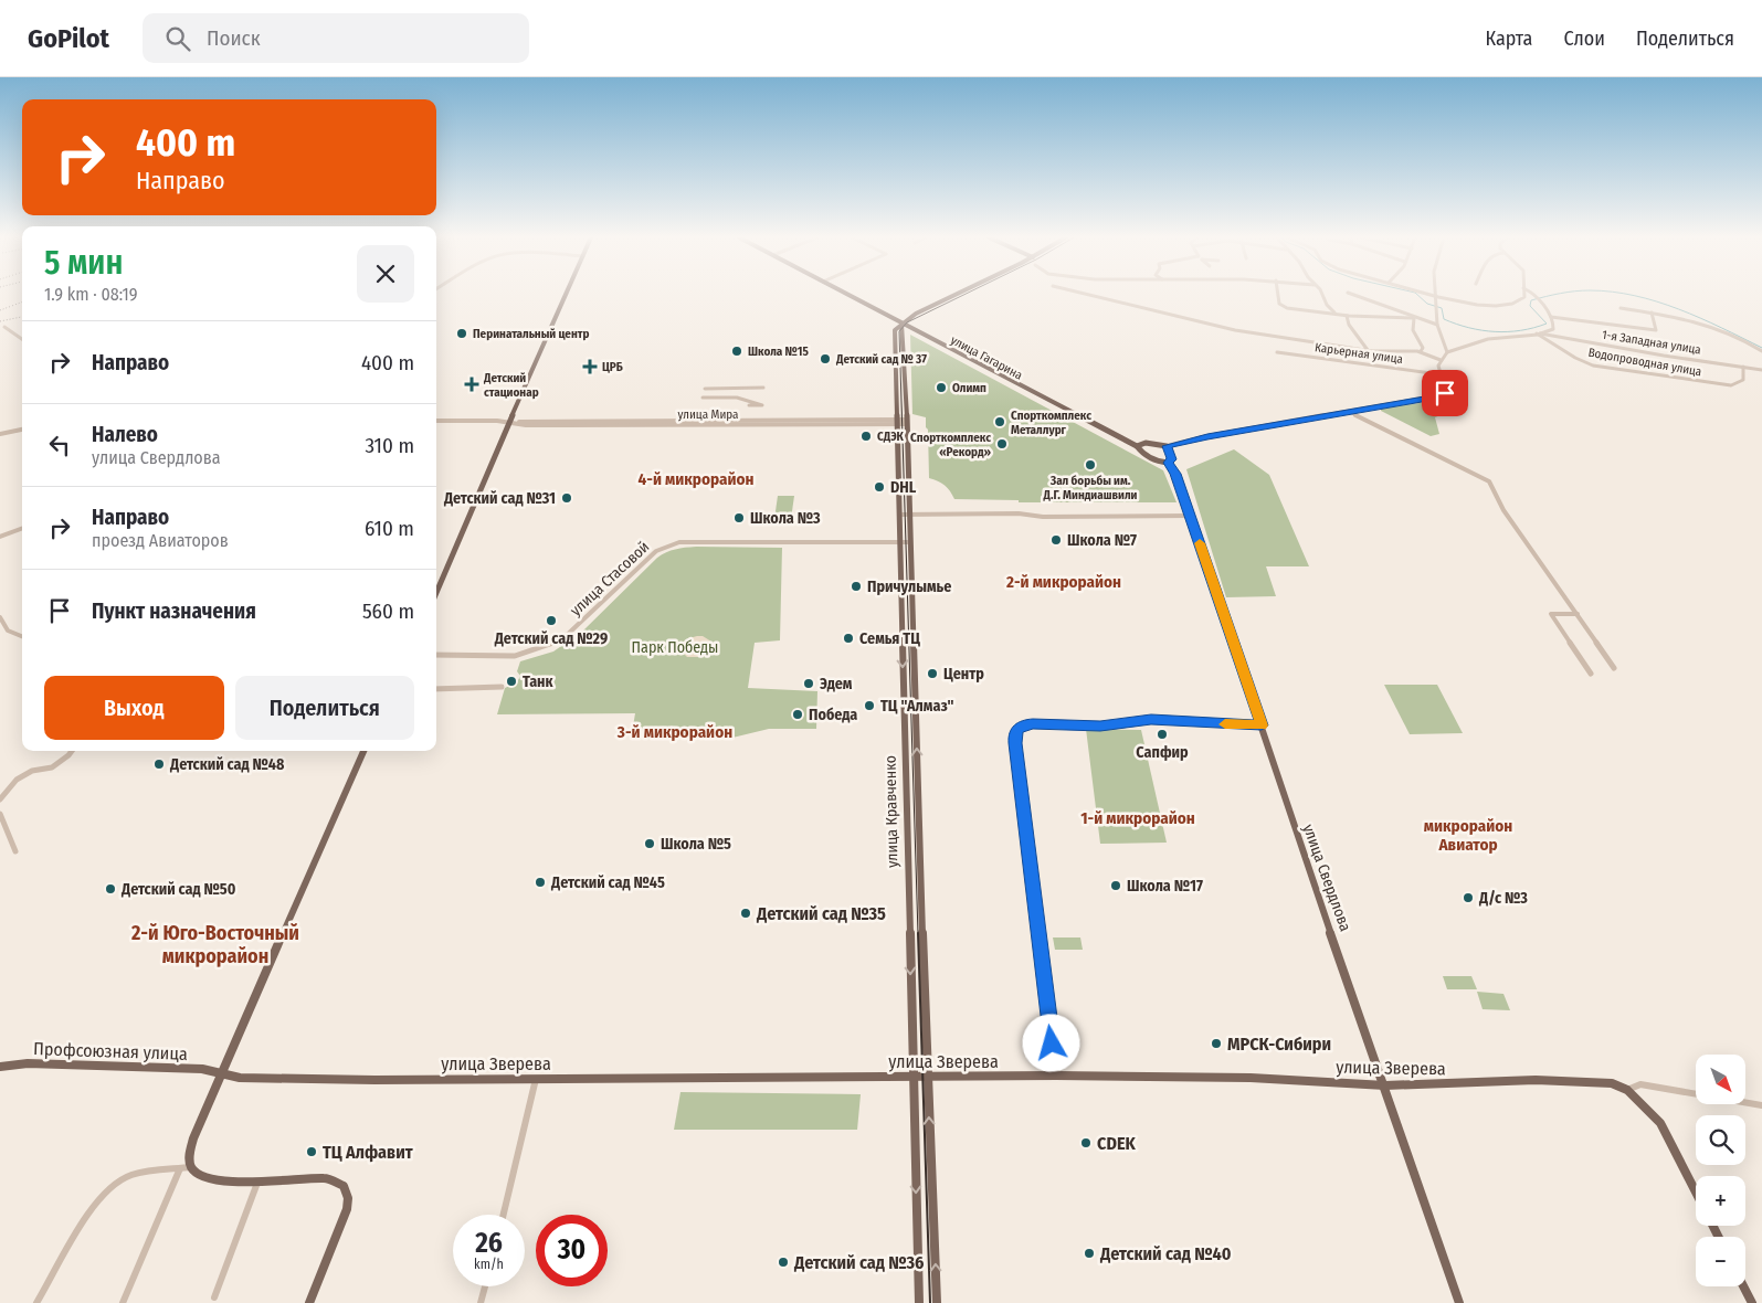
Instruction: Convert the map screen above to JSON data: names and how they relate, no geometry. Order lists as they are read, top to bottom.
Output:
{
  "streets": {
    "main road": [
      "улица Гагарина",
      "улица Кравченко",
      "улица Свердлова",
      "Профсоюзная улица",
      "улица Зверева"
    ],
    "street": [
      "1-я Западная улица",
      "Карьерная улица",
      "Водопроводная улица",
      "улица Мира",
      "улица Стасовой"
    ]
  },
  "crossings": [
    ["1-я Западная улица", "Водопроводная улица"],
    ["улица Гагарина", "улица Кравченко"],
    ["улица Гагарина", "улица Свердлова"],
    ["улица Мира", "улица Кравченко"],
    ["улица Стасовой", "улица Кравченко"],
    ["улица Кравченко", "улица Зверева"],
    ["улица Свердлова", "улица Зверева"],
    ["Профсоюзная улица", "улица Зверева"]
  ],
  "districts": [
    "4-й микрорайон",
    "2-й микрорайон",
    "3-й микрорайон",
    "1-й микрорайон",
    "микрорайон Авиатор",
    "2-й Юго-Восточный микрорайон"
  ],
  "parks": ["Парк Победы"],
  "places": {
    "other": [
      "Перинатальный центр",
      "Школа №15",
      "Детский сад № 37",
      "Олимп",
      "Спорткомплекс Металлург",
      "СДЭК",
      "Спорткомплекс «Рекорд»",
      "Зал борьбы им. Д.Г. Миндиашвили",
      "DHL",
      "Детский сад №31",
      "Школа №3",
      "Школа №7",
      "Причулымье",
      "Детский сад №29",
      "Семья ТЦ",
      "Центр",
      "Танк",
      "Эдем",
      "ТЦ \"Алмаз\"",
      "Победа",
      "Сапфир",
      "Детский сад №48",
      "Школа №5",
      "Детский сад №45",
      "Школа №17",
      "Детский сад №50",
      "Д/с №3",
      "Детский сад №35",
      "МРСК-Сибири",
      "CDEK",
      "ТЦ Алфавит",
      "Детский сад №40",
      "Детский сад №36"
    ],
    "health": ["ЦРБ", "Детский стационар"]
  },
  "north": "bottom right",
  "page": {
    "header": "GoPilot",
    "search": "Поиск",
    "nav": ["Карта", "Слои", "Поделиться"],
    "turn": ["400 m", "Направо"],
    "heading": ["5 мин", "1.9 km · 08:19"],
    "list": [
      {
        "name": "Направо",
        "value": "400 m"
      },
      {
        "name": "Налево",
        "note": "улица Свердлова",
        "value": "310 m"
      },
      {
        "name": "Направо",
        "note": "проезд Авиаторов",
        "value": "610 m"
      },
      {
        "name": "Пункт назначения",
        "value": "560 m"
      }
    ],
    "buttons": ["Выход", "Поделиться"],
    "map_buttons": ["+", "−"],
    "speed": "26 km/h",
    "limit": "30"
  }
}
